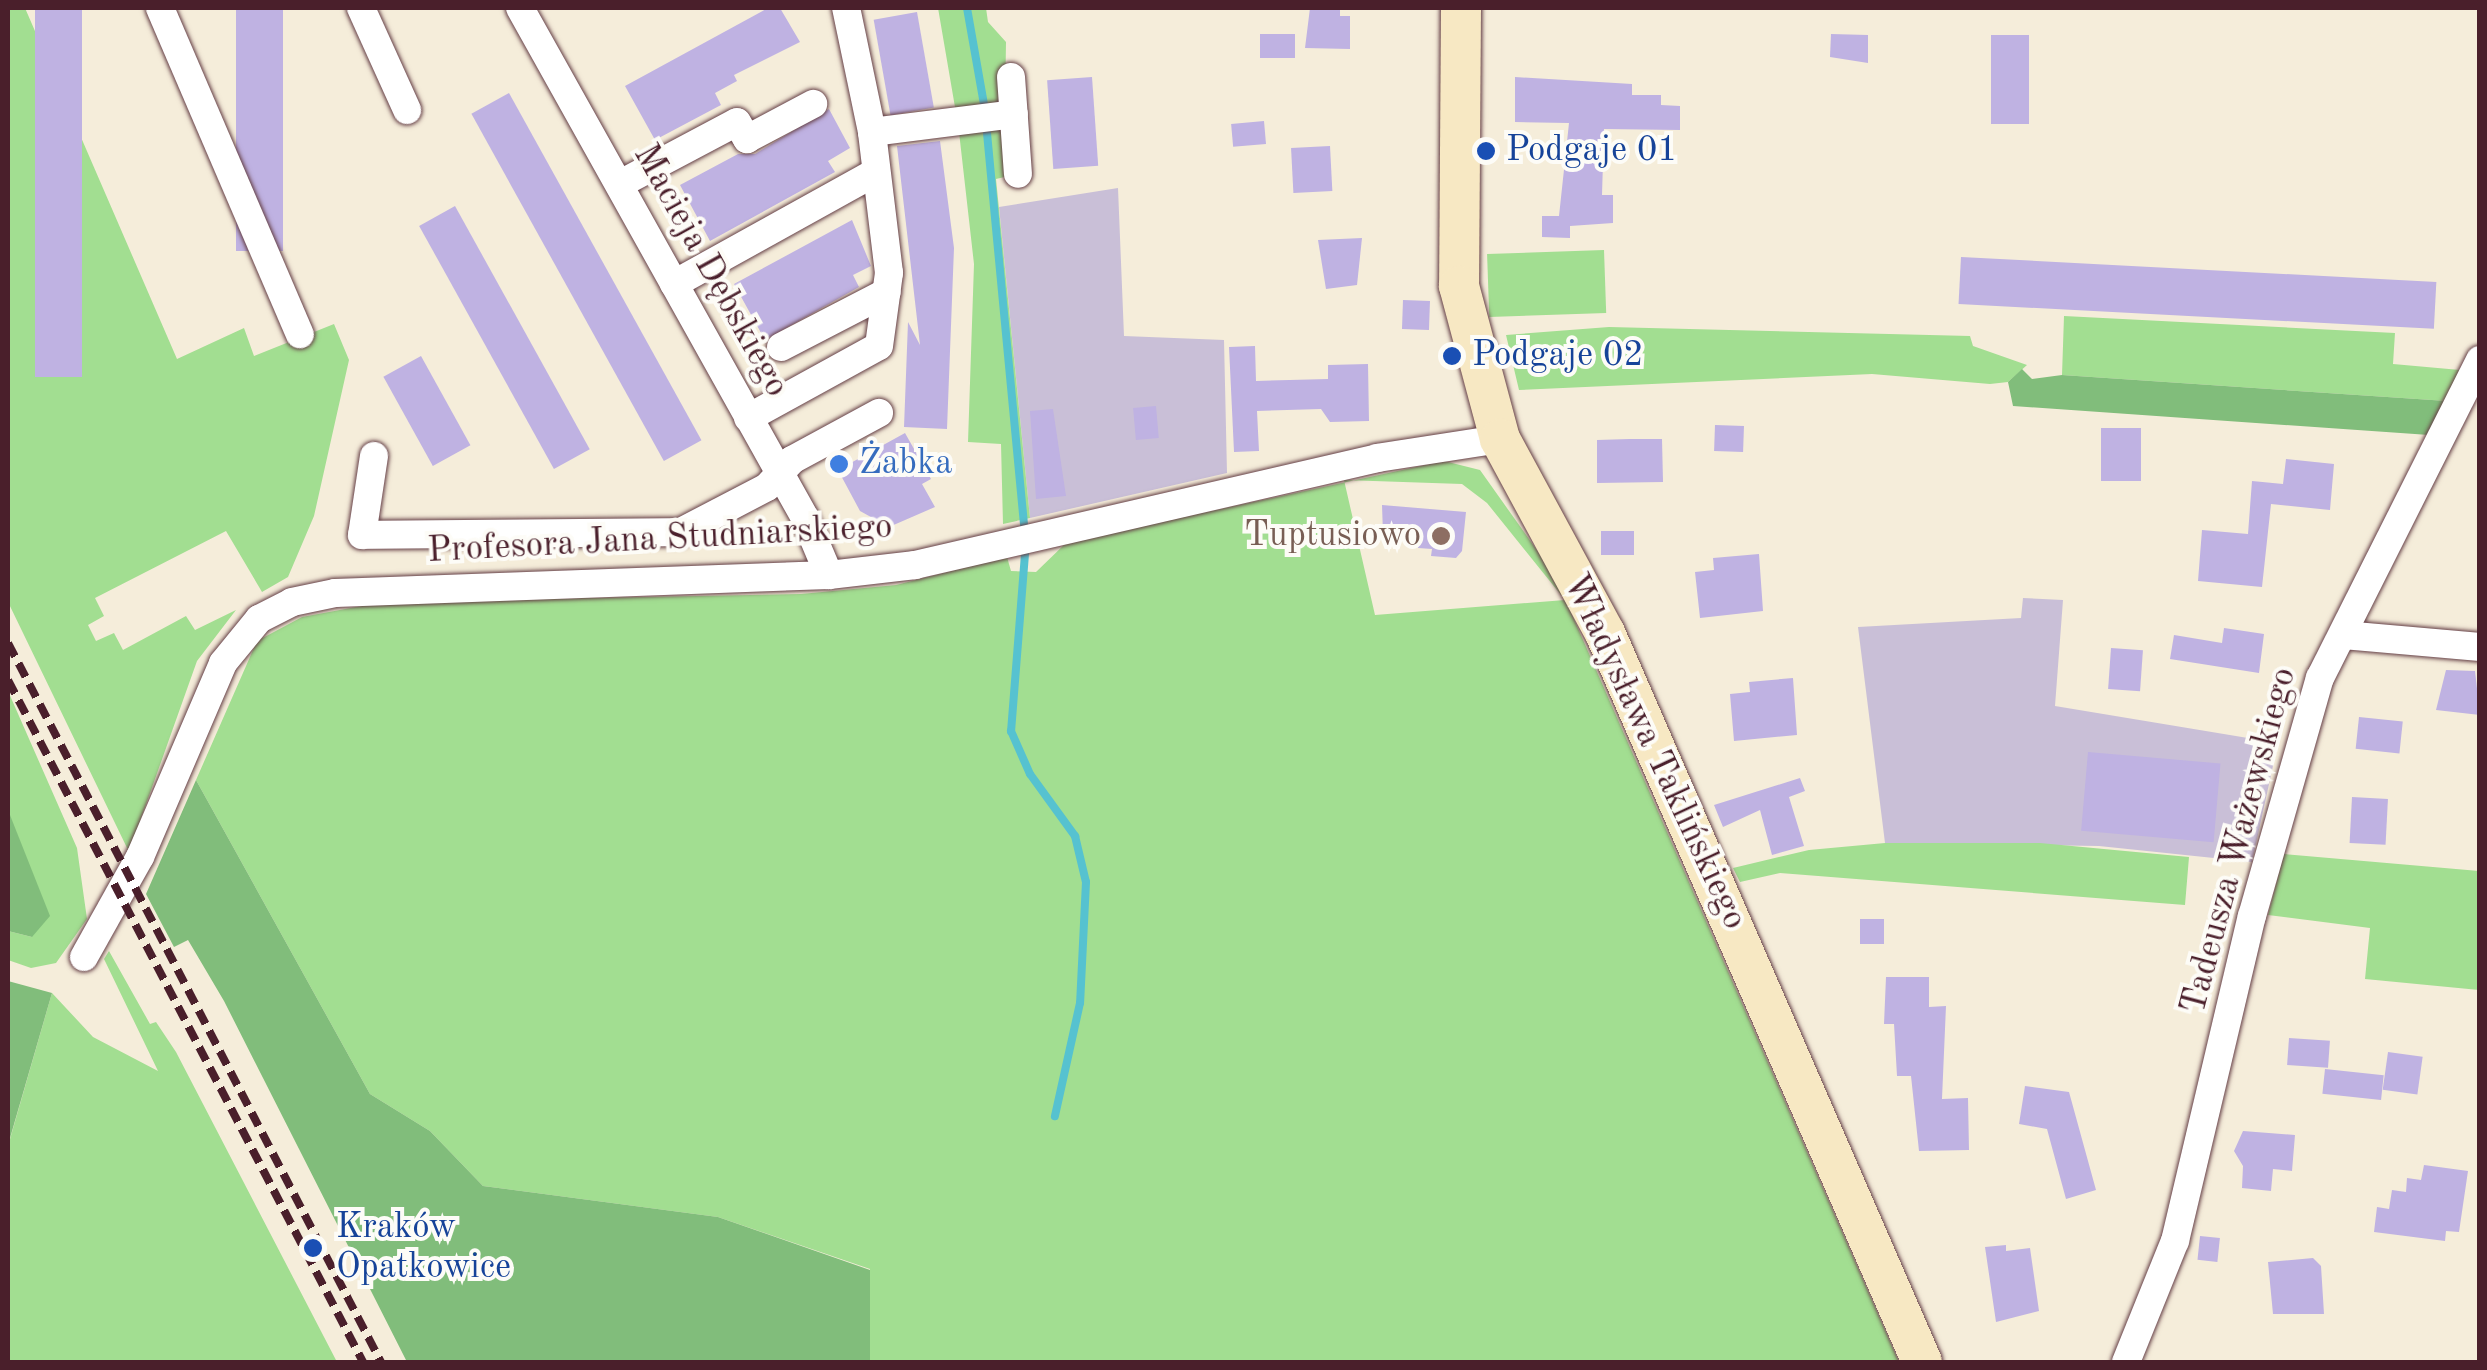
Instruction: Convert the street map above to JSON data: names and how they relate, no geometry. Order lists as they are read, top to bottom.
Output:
{
  "streets": {
    "street": [
      "Macieja Dębskiego",
      "Profesora Jana Studniarskiego",
      "Władysława Taklińskiego",
      "Tadeusza Ważewskiego"
    ]
  },
  "crossings": [
    ["Macieja Dębskiego", "Profesora Jana Studniarskiego"],
    ["Profesora Jana Studniarskiego", "Władysława Taklińskiego"]
  ],
  "places": [
    "Podgaje 01",
    "Podgaje 02",
    "Żabka",
    "Tuptusiowo",
    "Kraków Opatkowice"
  ]
}
